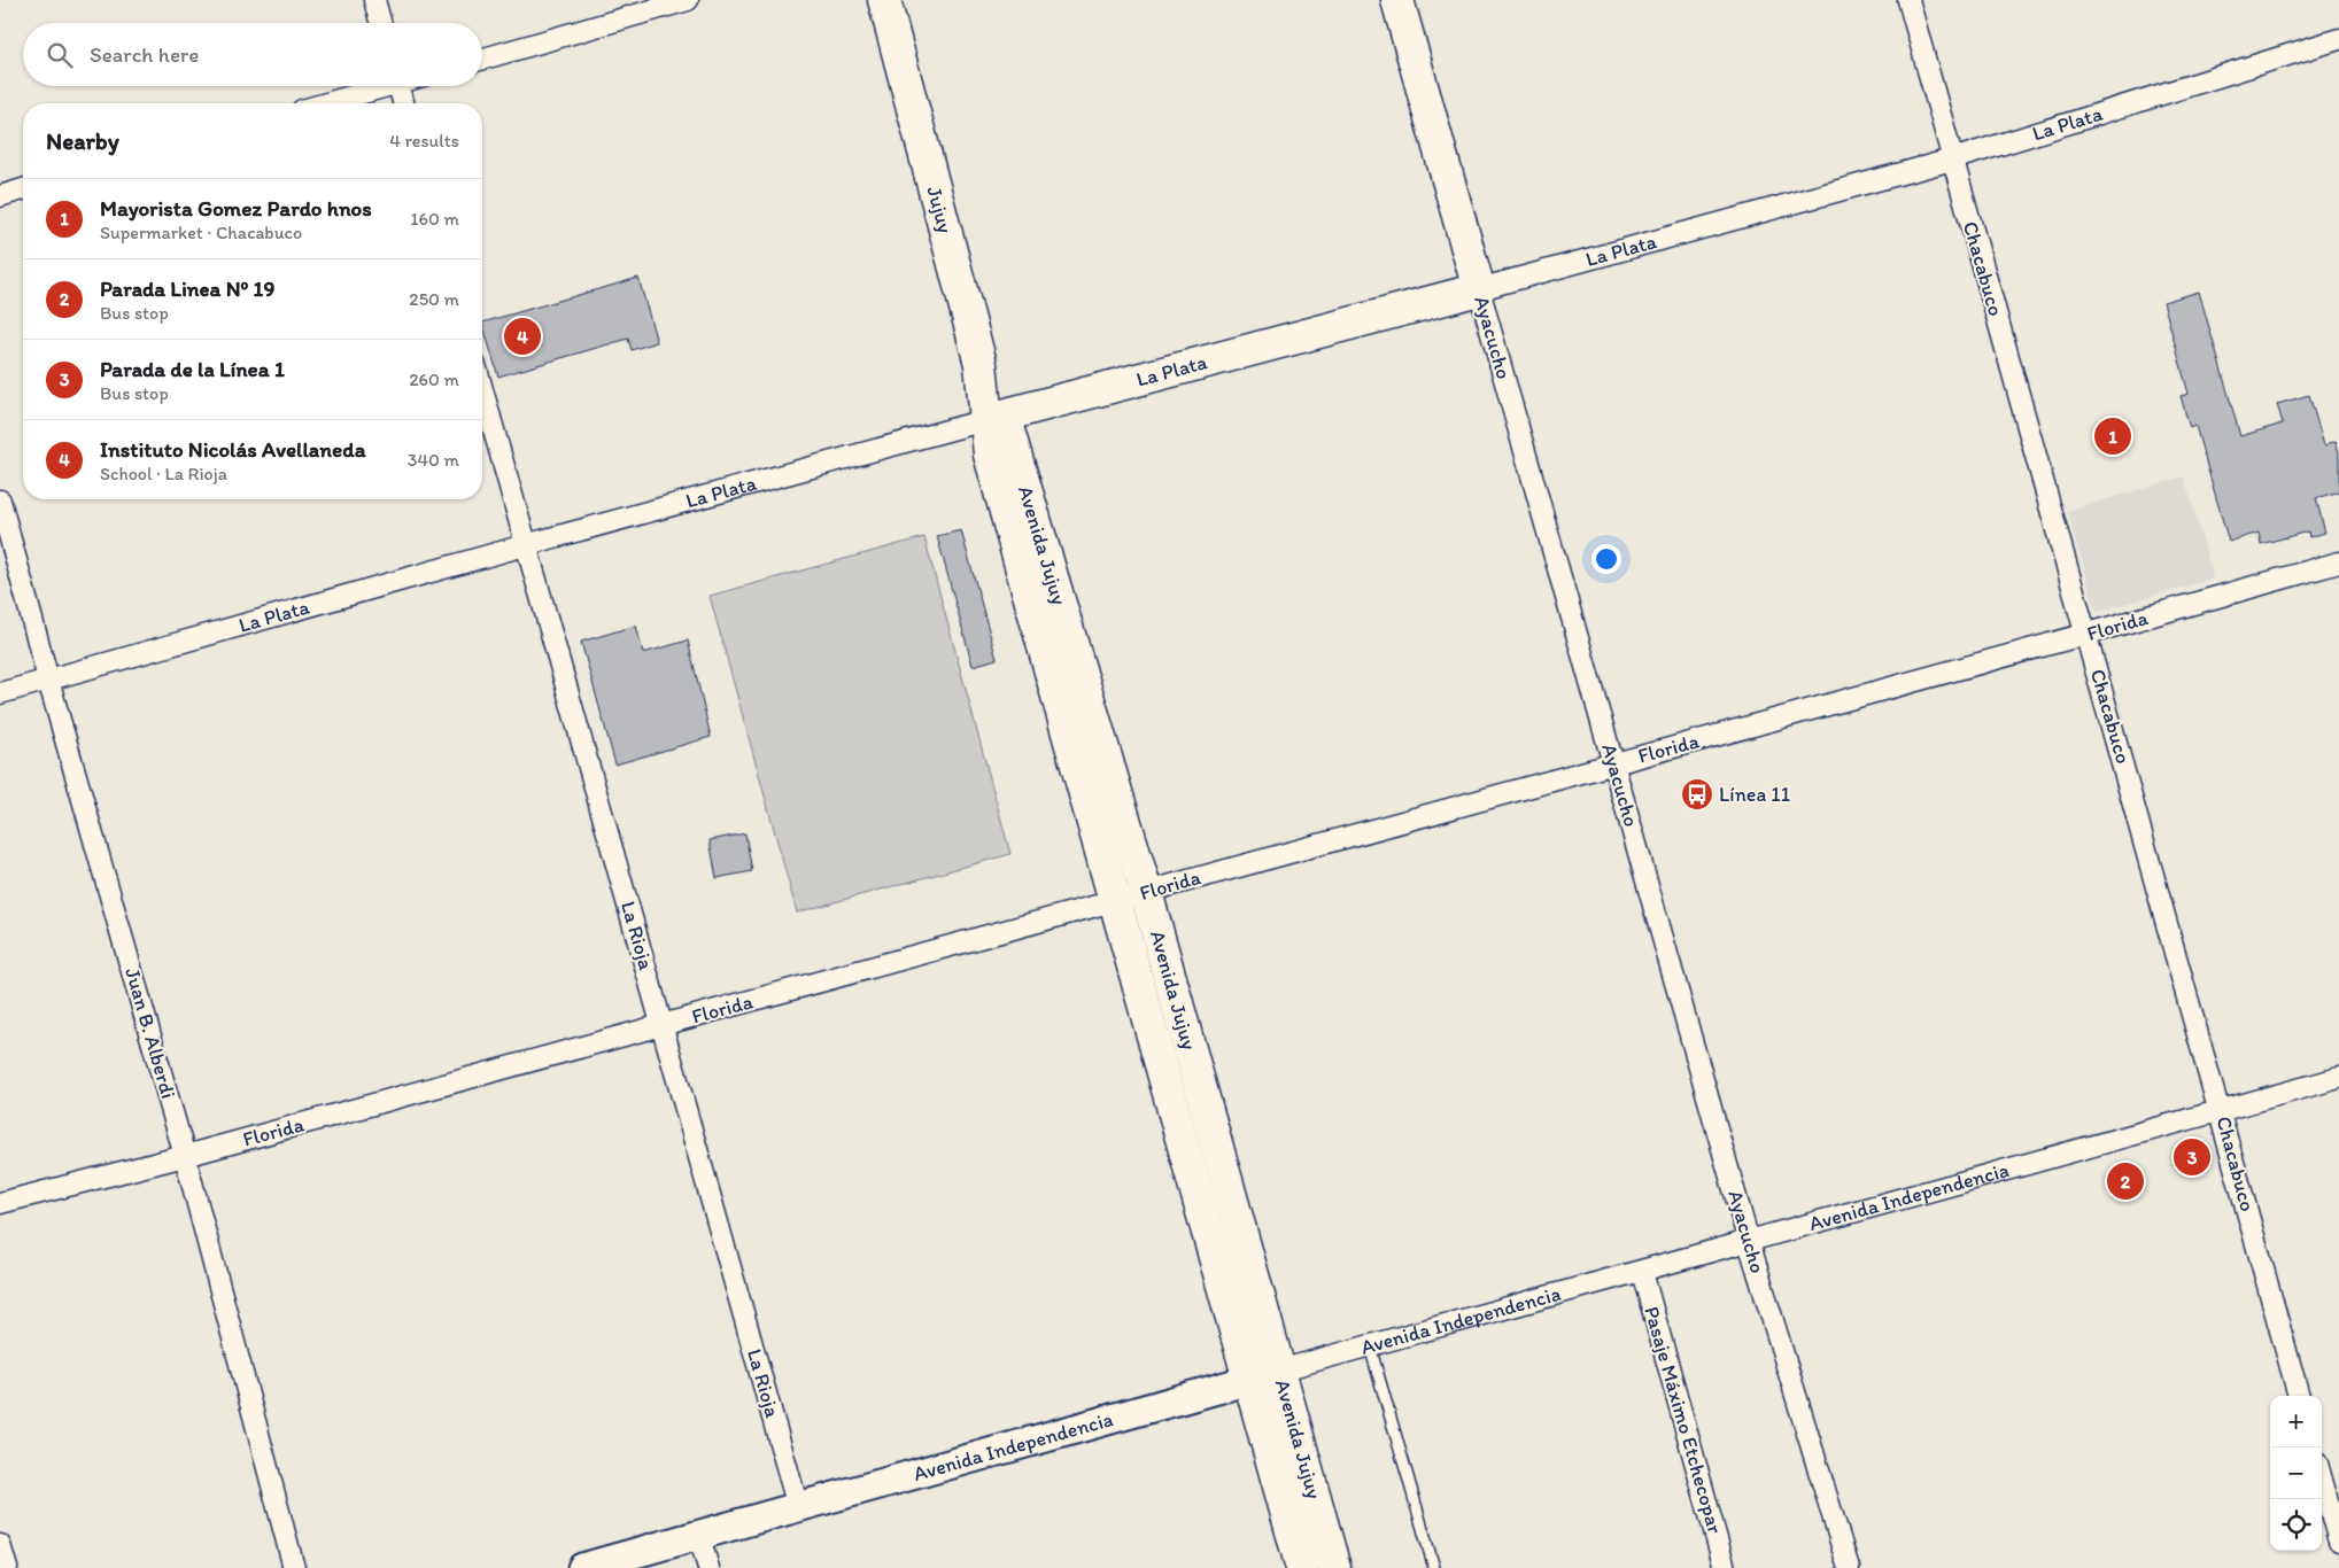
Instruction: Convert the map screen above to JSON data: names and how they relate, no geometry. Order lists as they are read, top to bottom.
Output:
{
  "streets": {
    "main road": [
      "La Plata",
      "Jujuy",
      "Ayacucho",
      "Avenida Jujuy",
      "Avenida Independencia"
    ],
    "street": [
      "Chacabuco",
      "Florida",
      "La Rioja",
      "Juan B. Alberdi",
      "Pasaje Máximo Etchecopar"
    ]
  },
  "crossings": [
    ["La Plata", "Jujuy"],
    ["La Plata", "Chacabuco"],
    ["La Plata", "Ayacucho"],
    ["La Plata", "Avenida Jujuy"],
    ["La Plata", "La Rioja"],
    ["La Plata", "Juan B. Alberdi"],
    ["Jujuy", "Avenida Jujuy"],
    ["Chacabuco", "Florida"],
    ["Chacabuco", "Avenida Independencia"],
    ["Ayacucho", "Florida"],
    ["Ayacucho", "Avenida Independencia"],
    ["Avenida Jujuy", "Florida"],
    ["Avenida Jujuy", "Avenida Independencia"],
    ["Florida", "La Rioja"],
    ["Florida", "Juan B. Alberdi"],
    ["La Rioja", "Avenida Independencia"],
    ["Avenida Independencia", "Pasaje Máximo Etchecopar"]
  ],
  "places": {
    "bus stop": ["Línea 11"]
  },
  "page": {
    "search": "Search here",
    "heading": ["Nearby", "4 results"],
    "list": [
      {
        "mark": "1",
        "name": "Mayorista Gomez Pardo hnos",
        "note": "Supermarket · Chacabuco",
        "value": "160 m"
      },
      {
        "mark": "2",
        "name": "Parada Linea Nº 19",
        "note": "Bus stop",
        "value": "250 m"
      },
      {
        "mark": "3",
        "name": "Parada de la Línea 1",
        "note": "Bus stop",
        "value": "260 m"
      },
      {
        "mark": "4",
        "name": "Instituto Nicolás Avellaneda",
        "note": "School · La Rioja",
        "value": "340 m"
      }
    ],
    "pins": [
      "4",
      "1",
      "3",
      "2"
    ],
    "map_buttons": ["+", "−"]
  }
}
